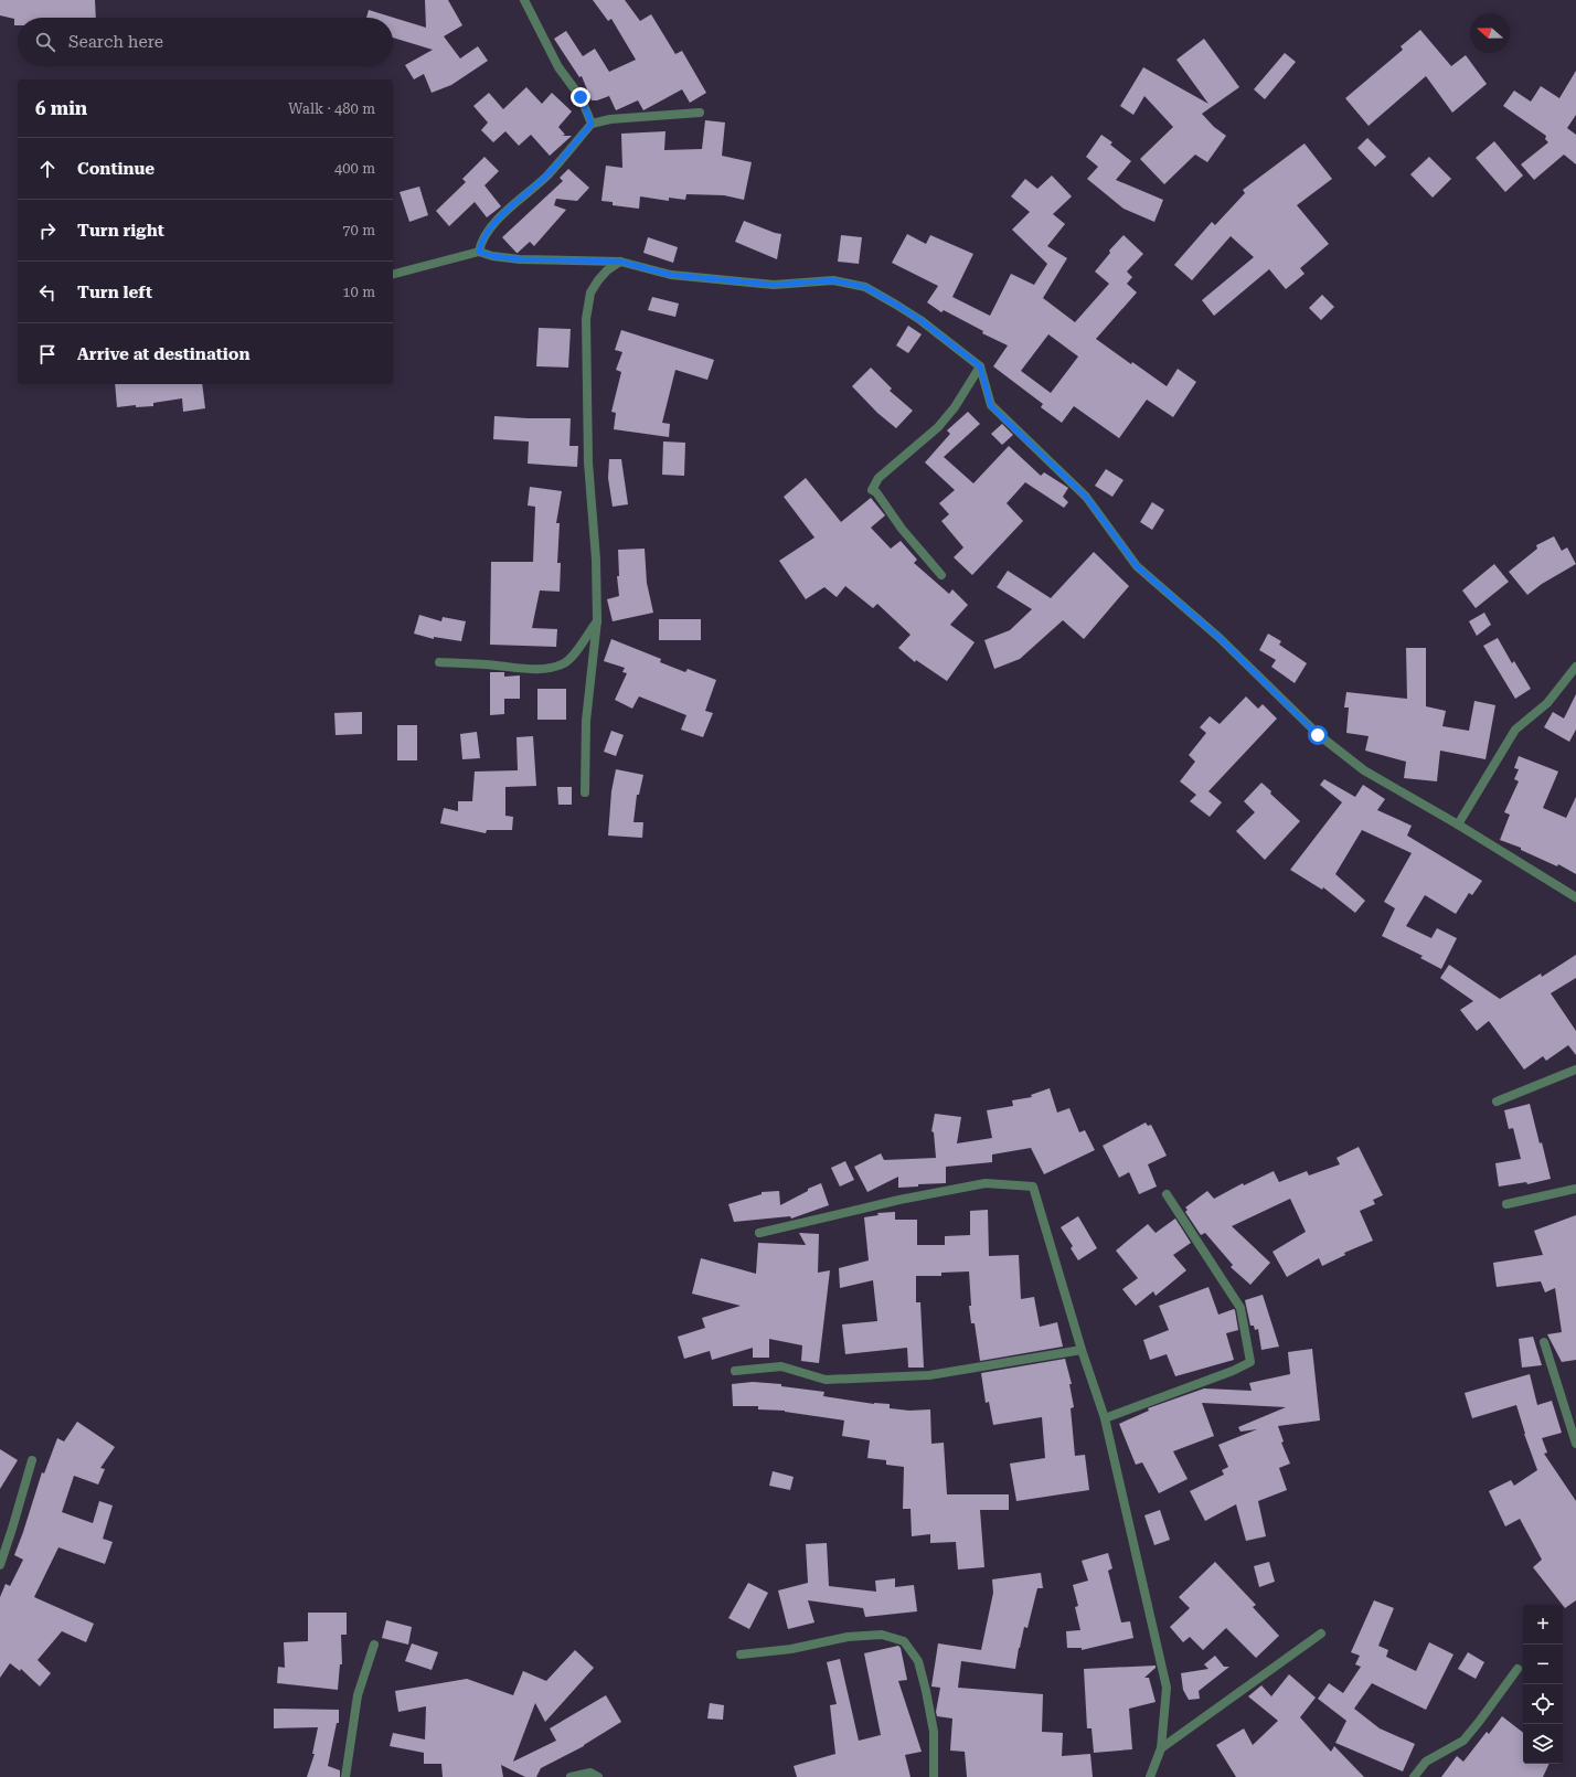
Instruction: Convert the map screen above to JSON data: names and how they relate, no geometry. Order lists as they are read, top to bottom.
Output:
{
  "north": "left",
  "page": {
    "search": "Search here",
    "heading": ["6 min", "Walk · 480 m"],
    "list": [
      ["Continue", "400 m"],
      ["Turn right", "70 m"],
      ["Turn left", "10 m"],
      "Arrive at destination"
    ],
    "map_buttons": ["+", "−"]
  }
}
